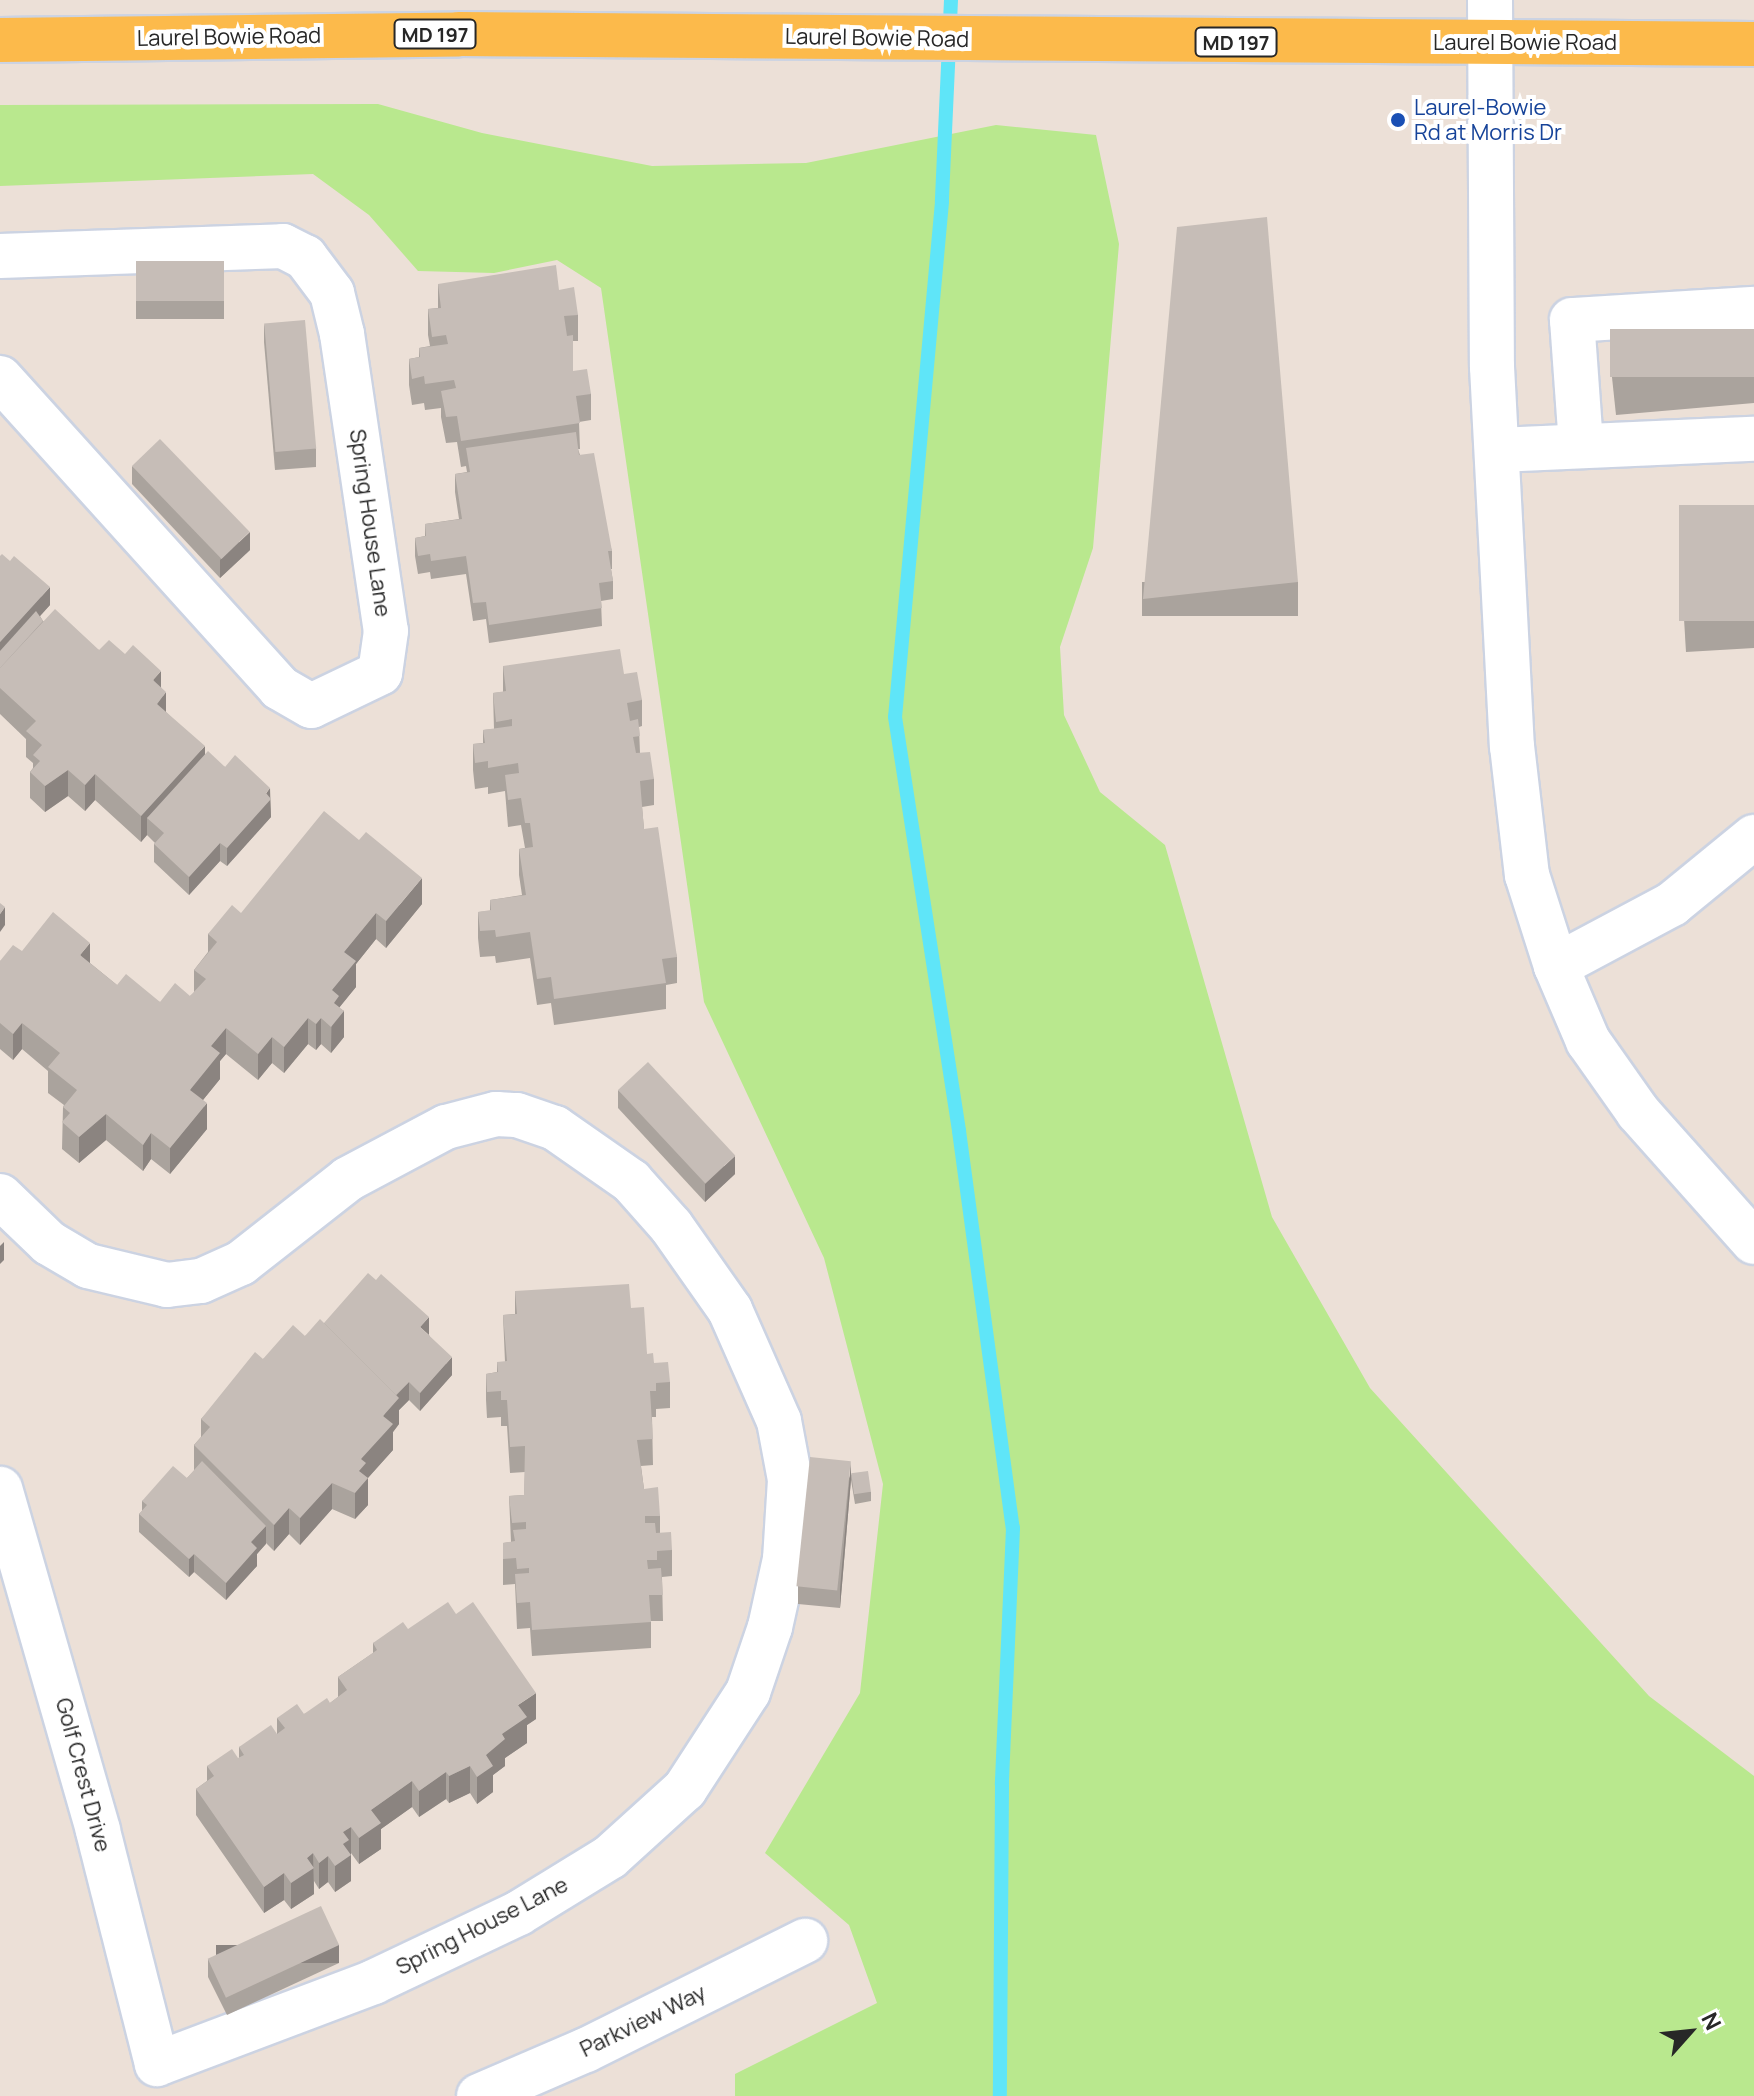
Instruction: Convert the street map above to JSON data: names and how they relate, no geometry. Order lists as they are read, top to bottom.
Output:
{
  "streets": {
    "main road": ["MD 197", "Laurel Bowie Road"],
    "street": ["Spring House Lane", "Golf Crest Drive", "Parkview Way"]
  },
  "crossings": [
    ["Spring House Lane", "Golf Crest Drive"]
  ],
  "places": ["Laurel-Bowie Rd at Morris Dr"],
  "north": "top right"
}
